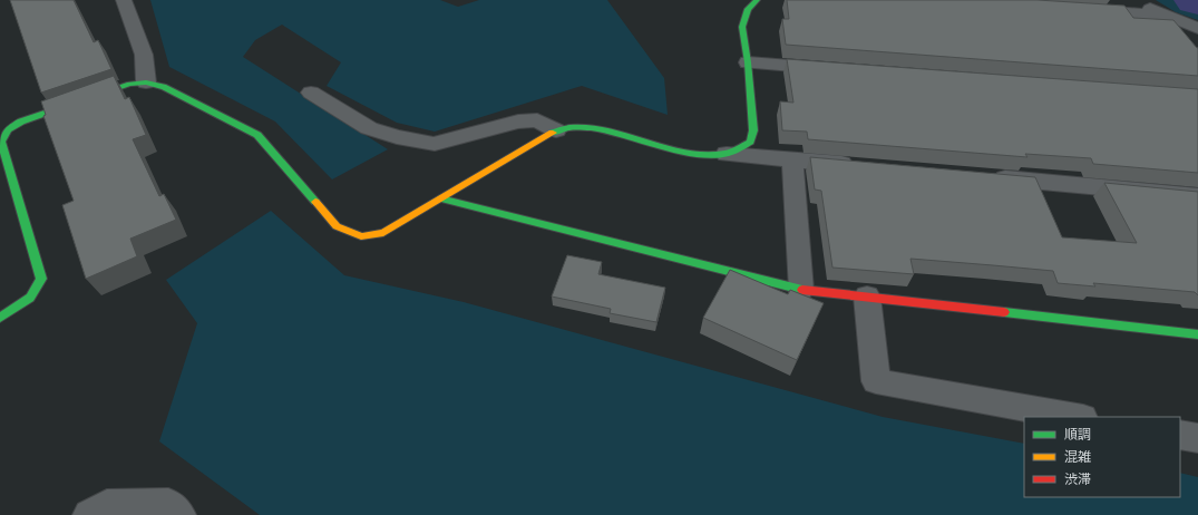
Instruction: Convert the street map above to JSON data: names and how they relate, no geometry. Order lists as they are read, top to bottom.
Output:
{
  "legend": ["順調", "混雑", "渋滞"]
}
